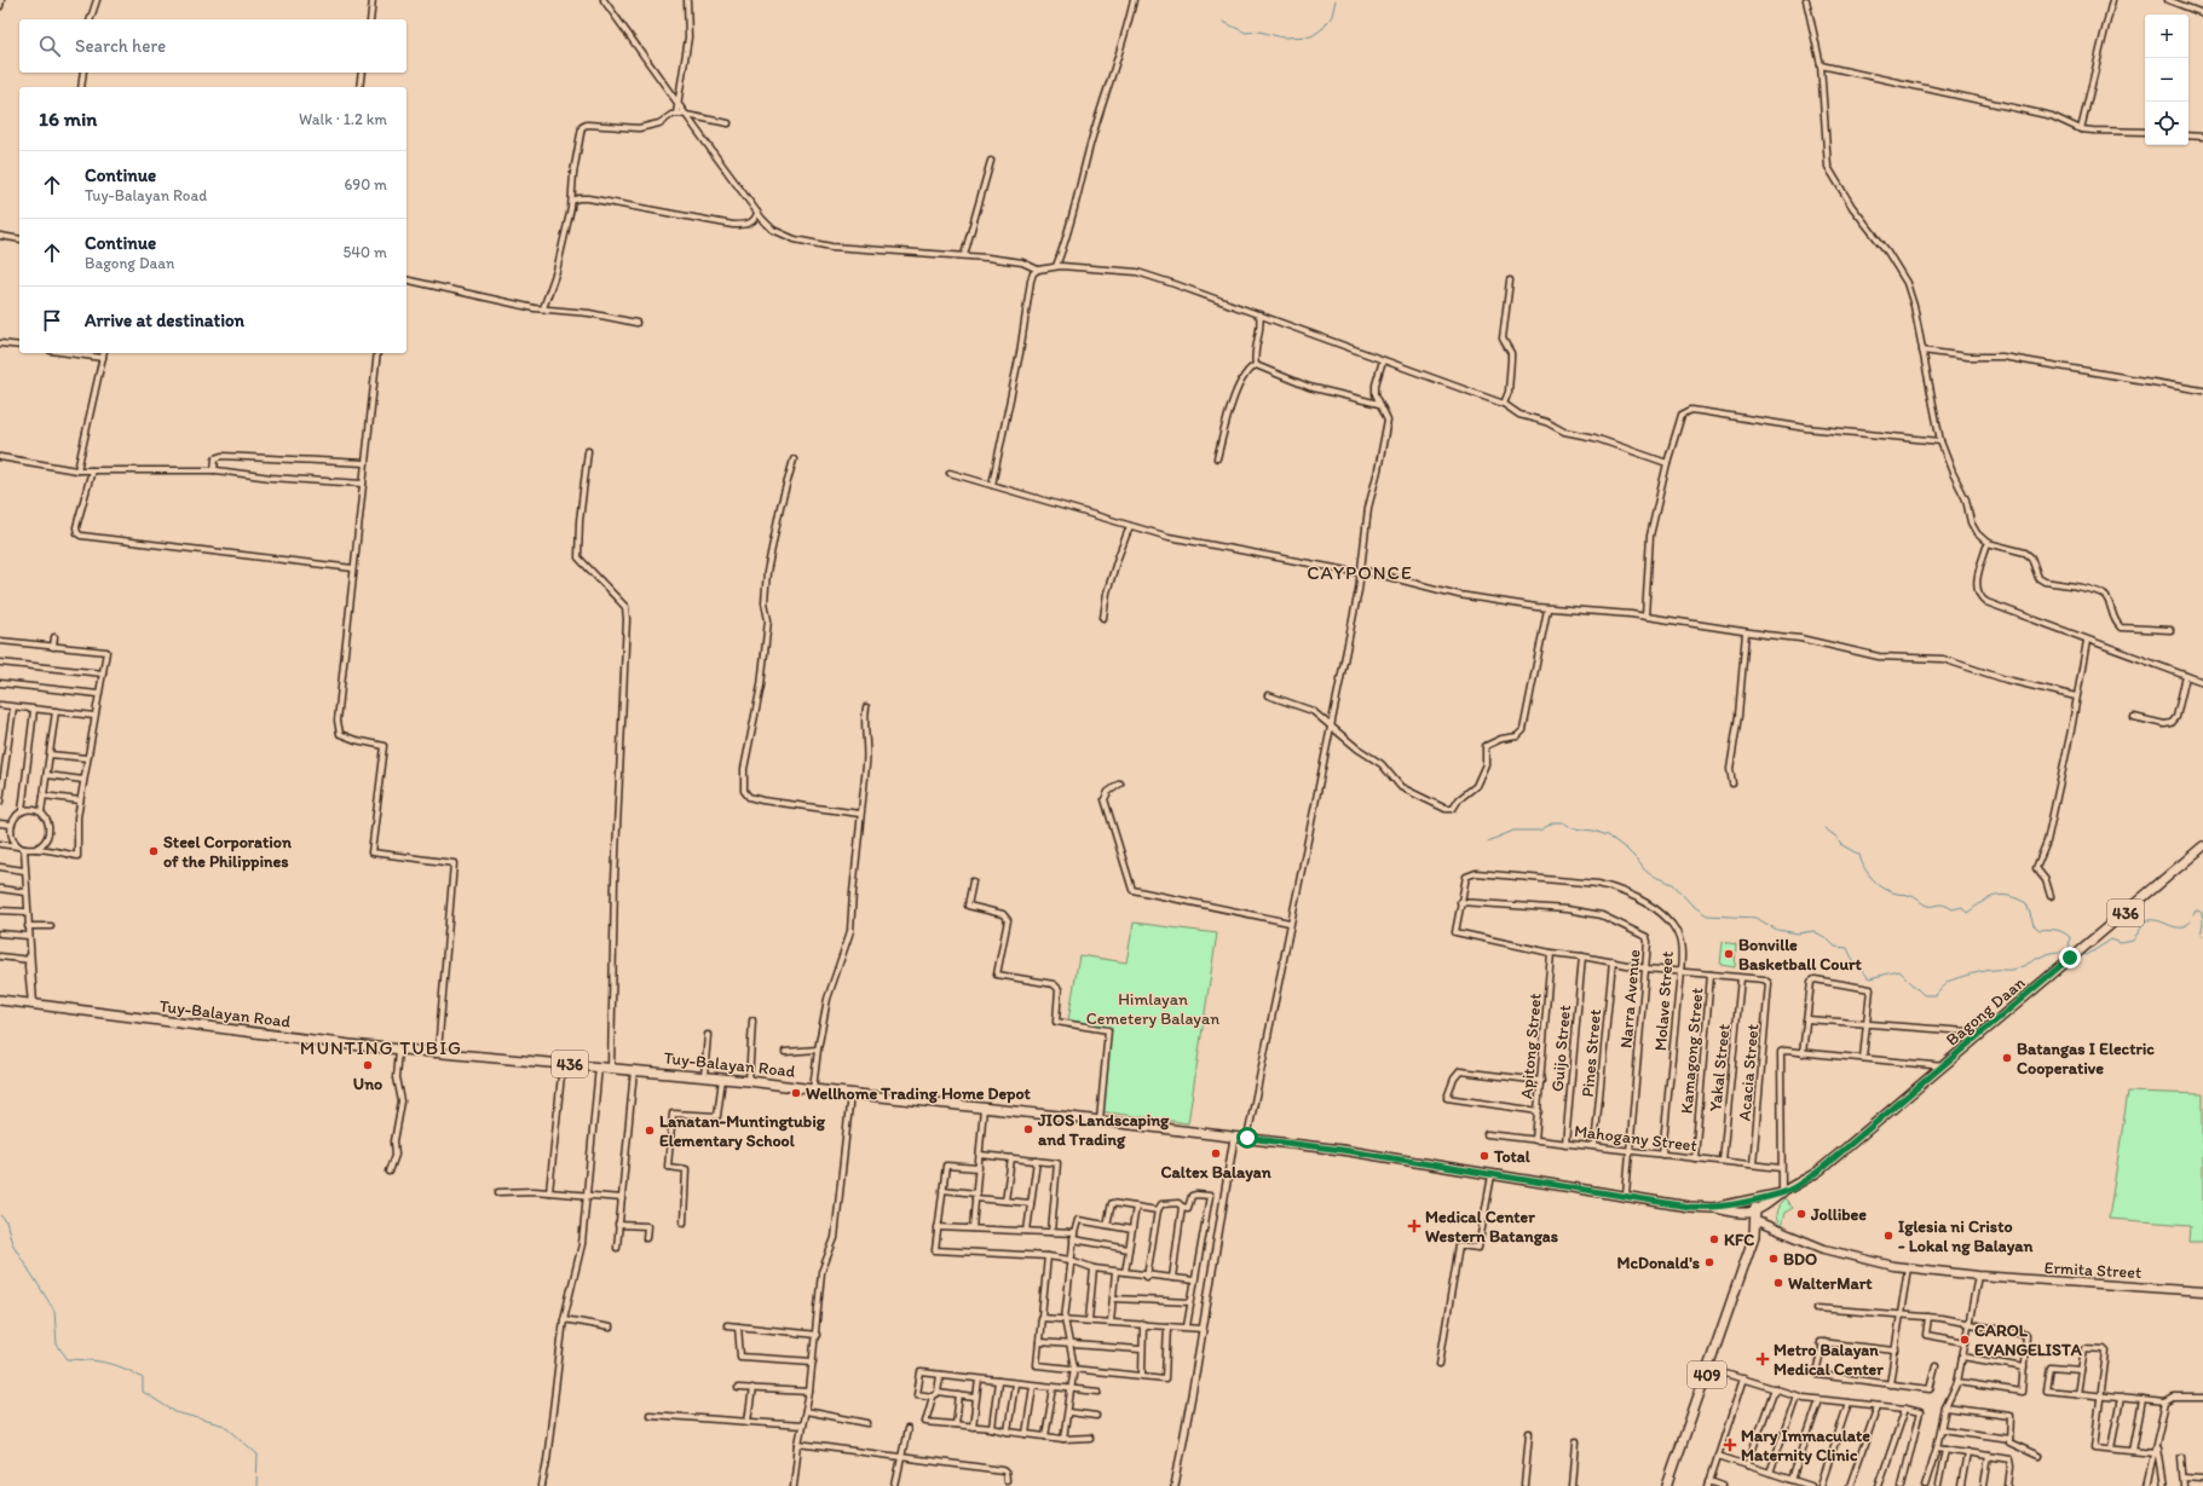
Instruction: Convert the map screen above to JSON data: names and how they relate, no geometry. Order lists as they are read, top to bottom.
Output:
{
  "streets": {
    "main road": [
      "436",
      "Bagong Daan",
      "Tuy-Balayan Road",
      "Ermita Street",
      "409"
    ],
    "street": [
      "Narra Avenue",
      "Molave Street",
      "Apitong Street",
      "Guijo Street",
      "Kamagong Street",
      "Pines Street",
      "Yakal Street",
      "Acacia Street",
      "Mahogany Street"
    ]
  },
  "crossings": [
    ["Narra Avenue", "Molave Street"],
    ["Narra Avenue", "Tuy-Balayan Road"],
    ["Narra Avenue", "Mahogany Street"],
    ["Molave Street", "Apitong Street"],
    ["Molave Street", "Mahogany Street"],
    ["Bagong Daan", "Tuy-Balayan Road"],
    ["Bagong Daan", "409"],
    ["Tuy-Balayan Road", "409"],
    ["Apitong Street", "Mahogany Street"],
    ["Guijo Street", "Mahogany Street"],
    ["Kamagong Street", "Mahogany Street"],
    ["Pines Street", "Mahogany Street"],
    ["Yakal Street", "Acacia Street"],
    ["Yakal Street", "Mahogany Street"],
    ["Acacia Street", "Mahogany Street"],
    ["Ermita Street", "409"]
  ],
  "districts": ["CAYPONCE", "MUNTING TUBIG"],
  "parks": ["Himlayan Cemetery Balayan"],
  "places": {
    "other": [
      "Steel Corporation of the Philippines",
      "Bonville Basketball Court",
      "Batangas I Electric Cooperative",
      "Uno",
      "Wellhome Trading Home Depot",
      "JIOS Landscaping and Trading",
      "Lanatan-Muntingtubig Elementary School",
      "Caltex Balayan",
      "Total",
      "Jollibee",
      "Iglesia ni Cristo - Lokal ng Balayan",
      "KFC",
      "BDO",
      "McDonald's",
      "WalterMart",
      "CAROL EVANGELISTA"
    ],
    "health": ["Medical Center Western Batangas", "Metro Balayan Medical Center", "Mary Immaculate Maternity Clinic"]
  },
  "page": {
    "map_buttons": ["+", "−"],
    "search": "Search here",
    "heading": ["16 min", "Walk · 1.2 km"],
    "list": [
      ["Continue", "Tuy-Balayan Road", "690 m"],
      ["Continue", "Bagong Daan", "540 m"],
      "Arrive at destination"
    ]
  }
}
